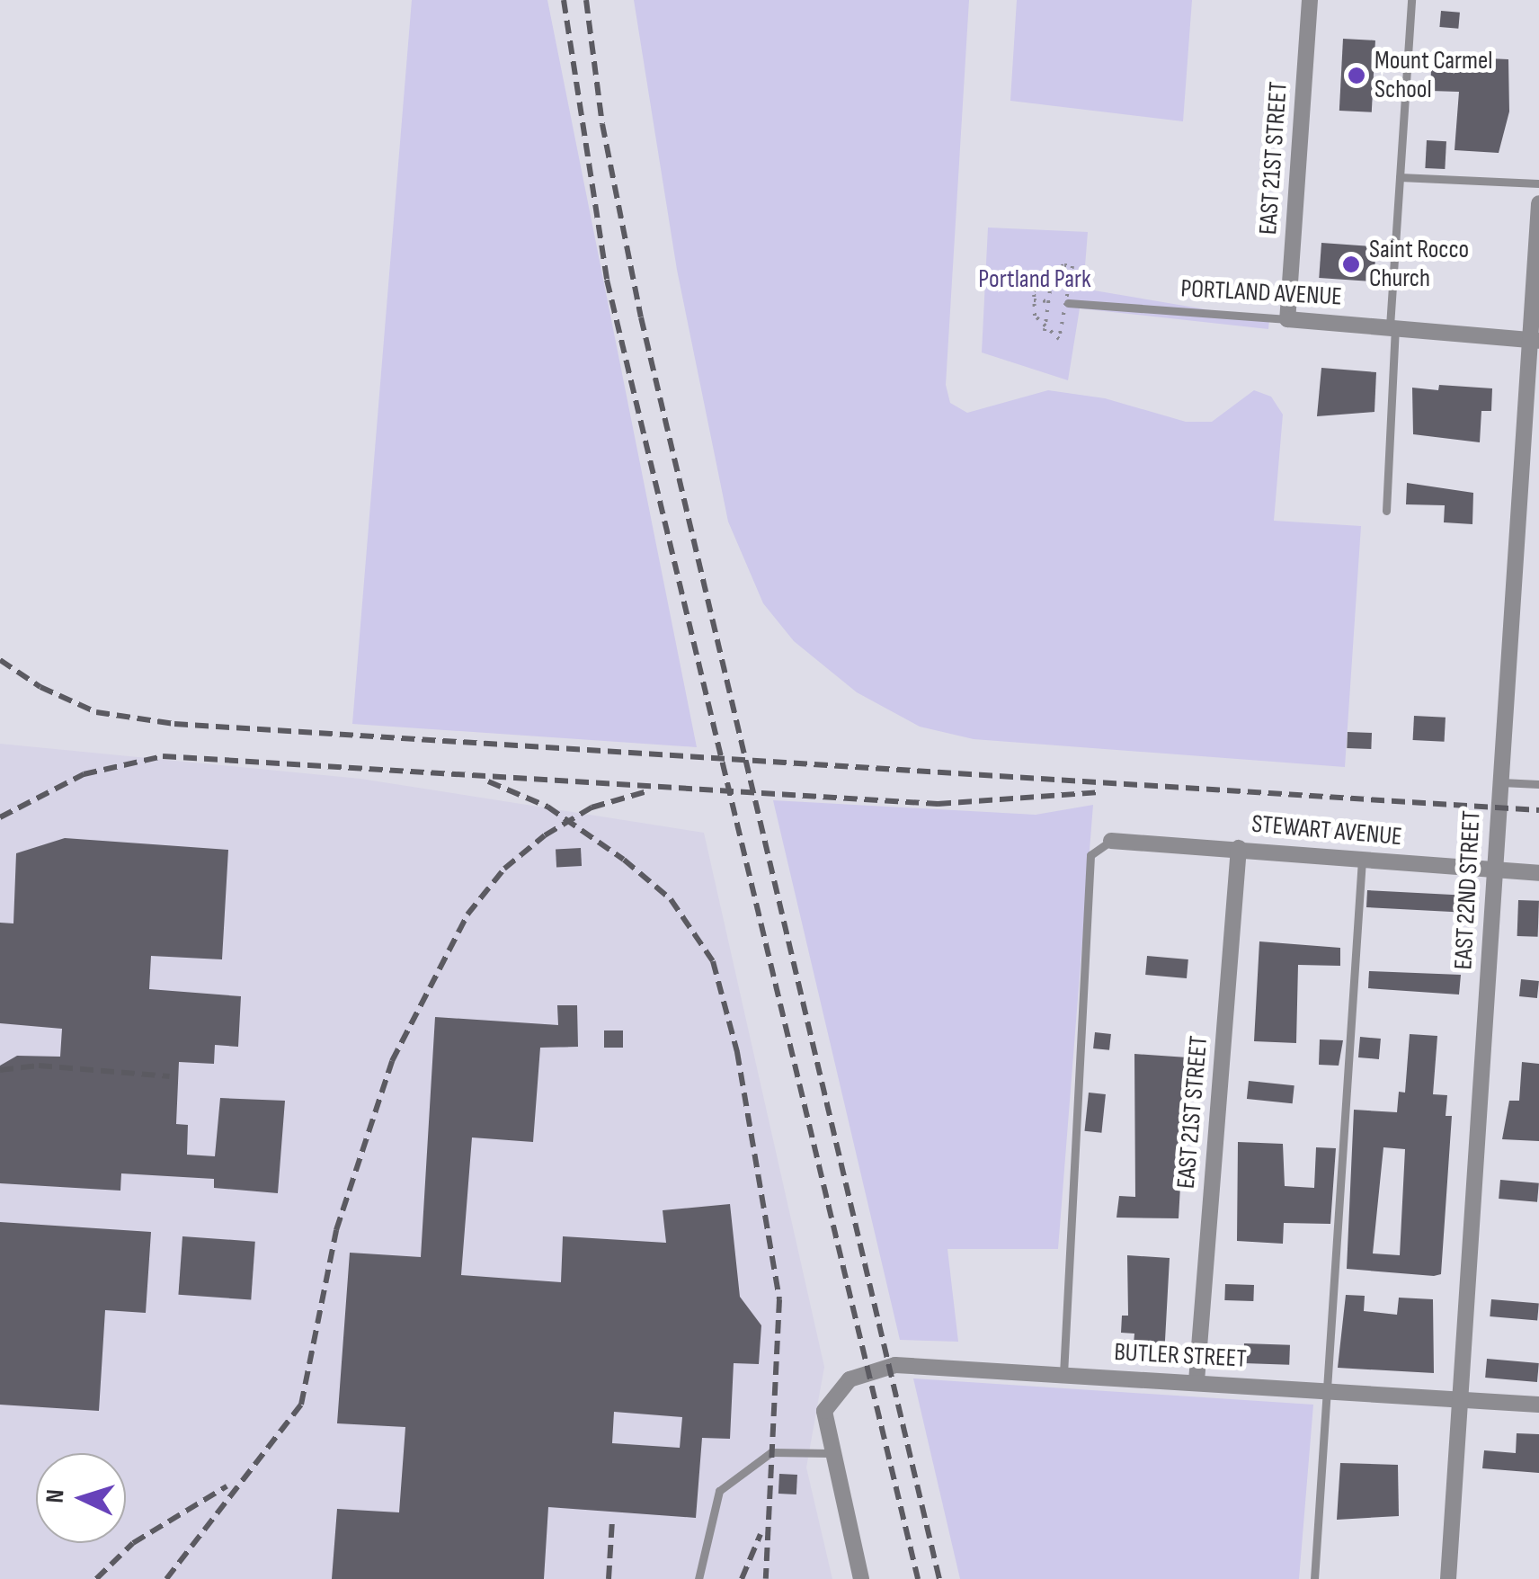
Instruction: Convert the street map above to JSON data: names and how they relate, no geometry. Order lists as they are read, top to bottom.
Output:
{
  "streets": {
    "street": [
      "EAST 21ST STREET",
      "PORTLAND AVENUE",
      "STEWART AVENUE",
      "EAST 22ND STREET",
      "BUTLER STREET"
    ]
  },
  "crossings": [
    ["EAST 21ST STREET", "PORTLAND AVENUE"],
    ["EAST 21ST STREET", "STEWART AVENUE"],
    ["EAST 21ST STREET", "BUTLER STREET"],
    ["PORTLAND AVENUE", "EAST 22ND STREET"],
    ["STEWART AVENUE", "EAST 22ND STREET"],
    ["EAST 22ND STREET", "BUTLER STREET"]
  ],
  "parks": ["Portland Park"],
  "places": ["Mount Carmel School", "Saint Rocco Church"],
  "north": "left"
}
